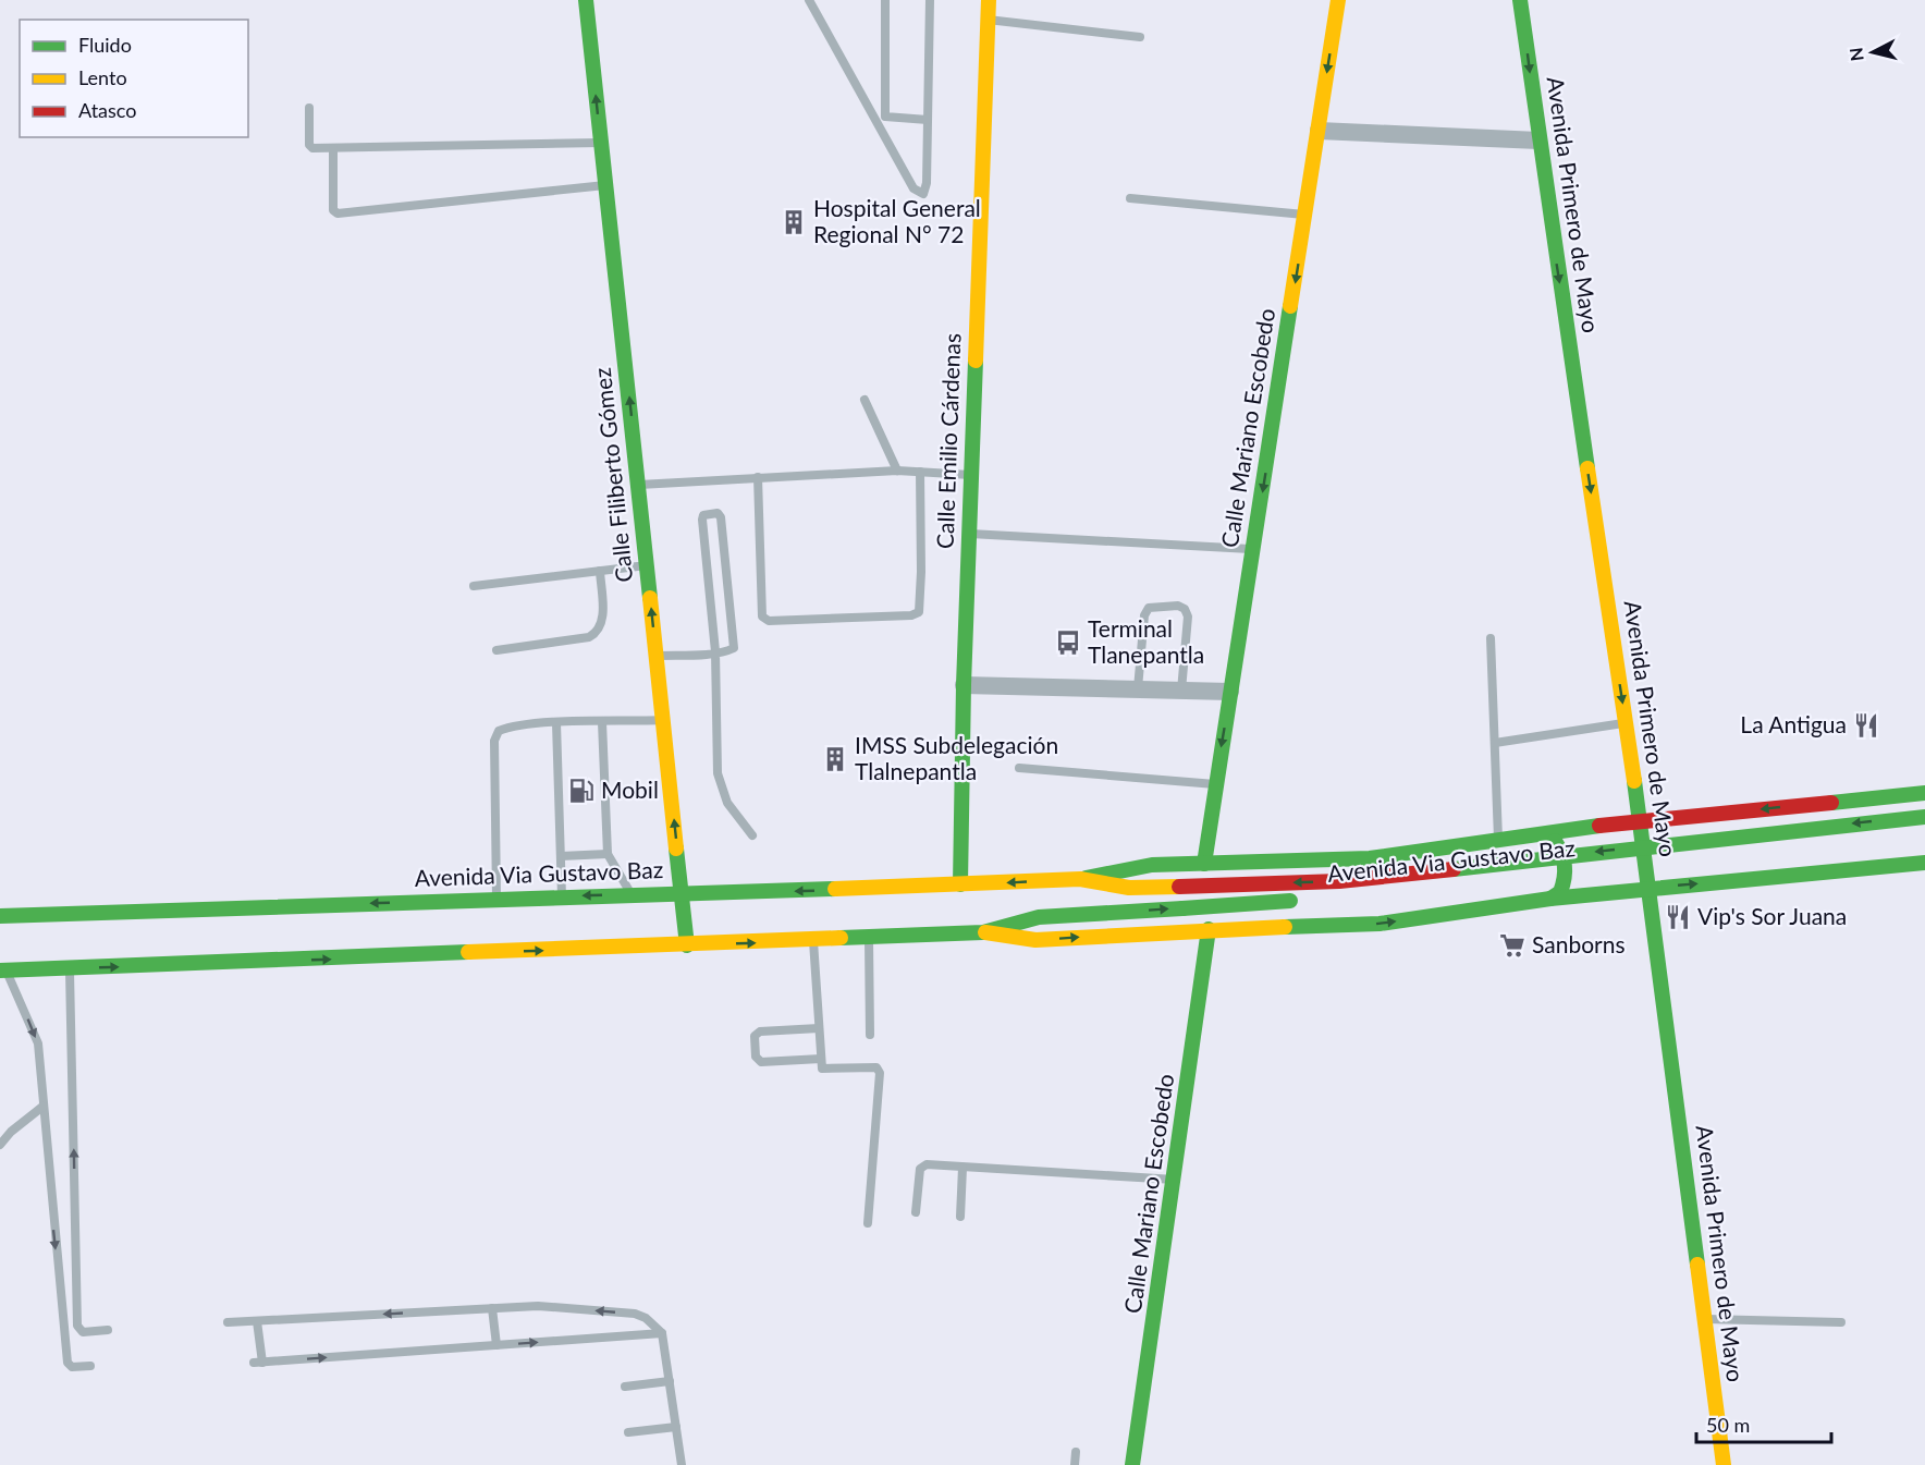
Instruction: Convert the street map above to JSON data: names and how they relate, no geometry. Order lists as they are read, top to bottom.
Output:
{
  "streets": {
    "main road": [
      "Avenida Primero de Mayo",
      "Calle Mariano Escobedo",
      "Calle Emilio Cárdenas",
      "Calle Filiberto Gómez",
      "Avenida Via Gustavo Baz"
    ]
  },
  "crossings": [
    ["Avenida Primero de Mayo", "Avenida Via Gustavo Baz"],
    ["Calle Mariano Escobedo", "Avenida Via Gustavo Baz"],
    ["Calle Emilio Cárdenas", "Avenida Via Gustavo Baz"],
    ["Calle Filiberto Gómez", "Avenida Via Gustavo Baz"]
  ],
  "one_way": ["Avenida Primero de Mayo", "Calle Mariano Escobedo", "Calle Filiberto Gómez"],
  "places": {
    "building": ["Hospital General Regional N° 72", "IMSS Subdelegación Tlalnepantla"],
    "bus stop": ["Terminal Tlanepantla"],
    "restaurant": ["La Antigua", "Vip's Sor Juana"],
    "fuel station": ["Mobil"],
    "supermarket": ["Sanborns"]
  },
  "legend": ["Fluido", "Lento", "Atasco"],
  "scale_bar": "50 m",
  "north": "left"
}
